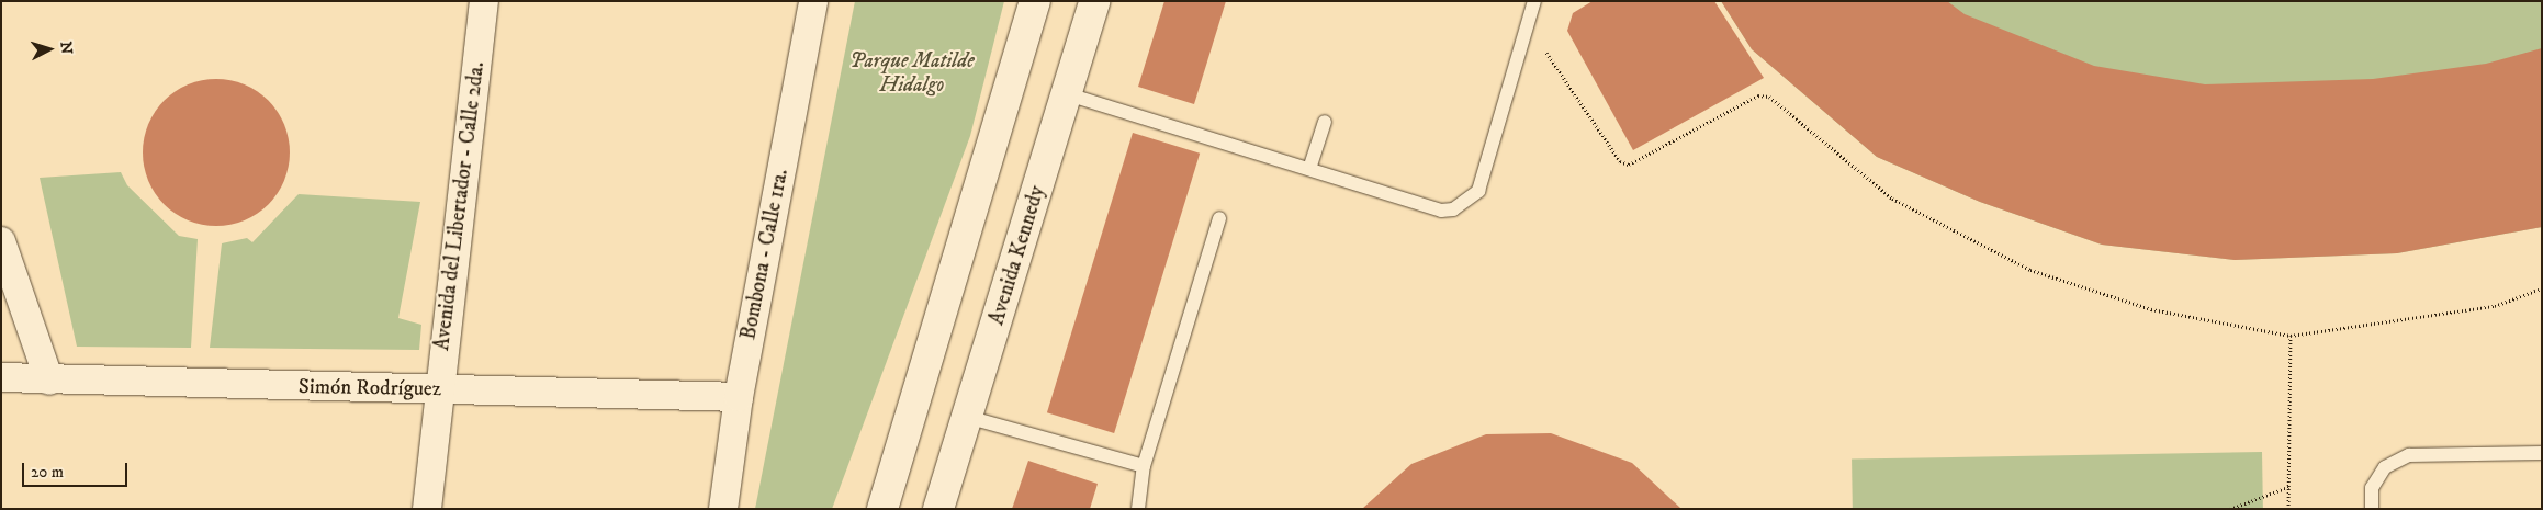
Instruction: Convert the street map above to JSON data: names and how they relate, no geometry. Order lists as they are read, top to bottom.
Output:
{
  "streets": {
    "main road": ["Avenida Kennedy"],
    "street": ["Avenida del Libertador - Calle 2da.", "Bombona - Calle 1ra.", "Simón Rodríguez"]
  },
  "crossings": [
    ["Avenida del Libertador - Calle 2da.", "Simón Rodríguez"],
    ["Bombona - Calle 1ra.", "Simón Rodríguez"]
  ],
  "parks": ["Parque Matilde Hidalgo"],
  "scale_bar": "20 m",
  "north": "right"
}
